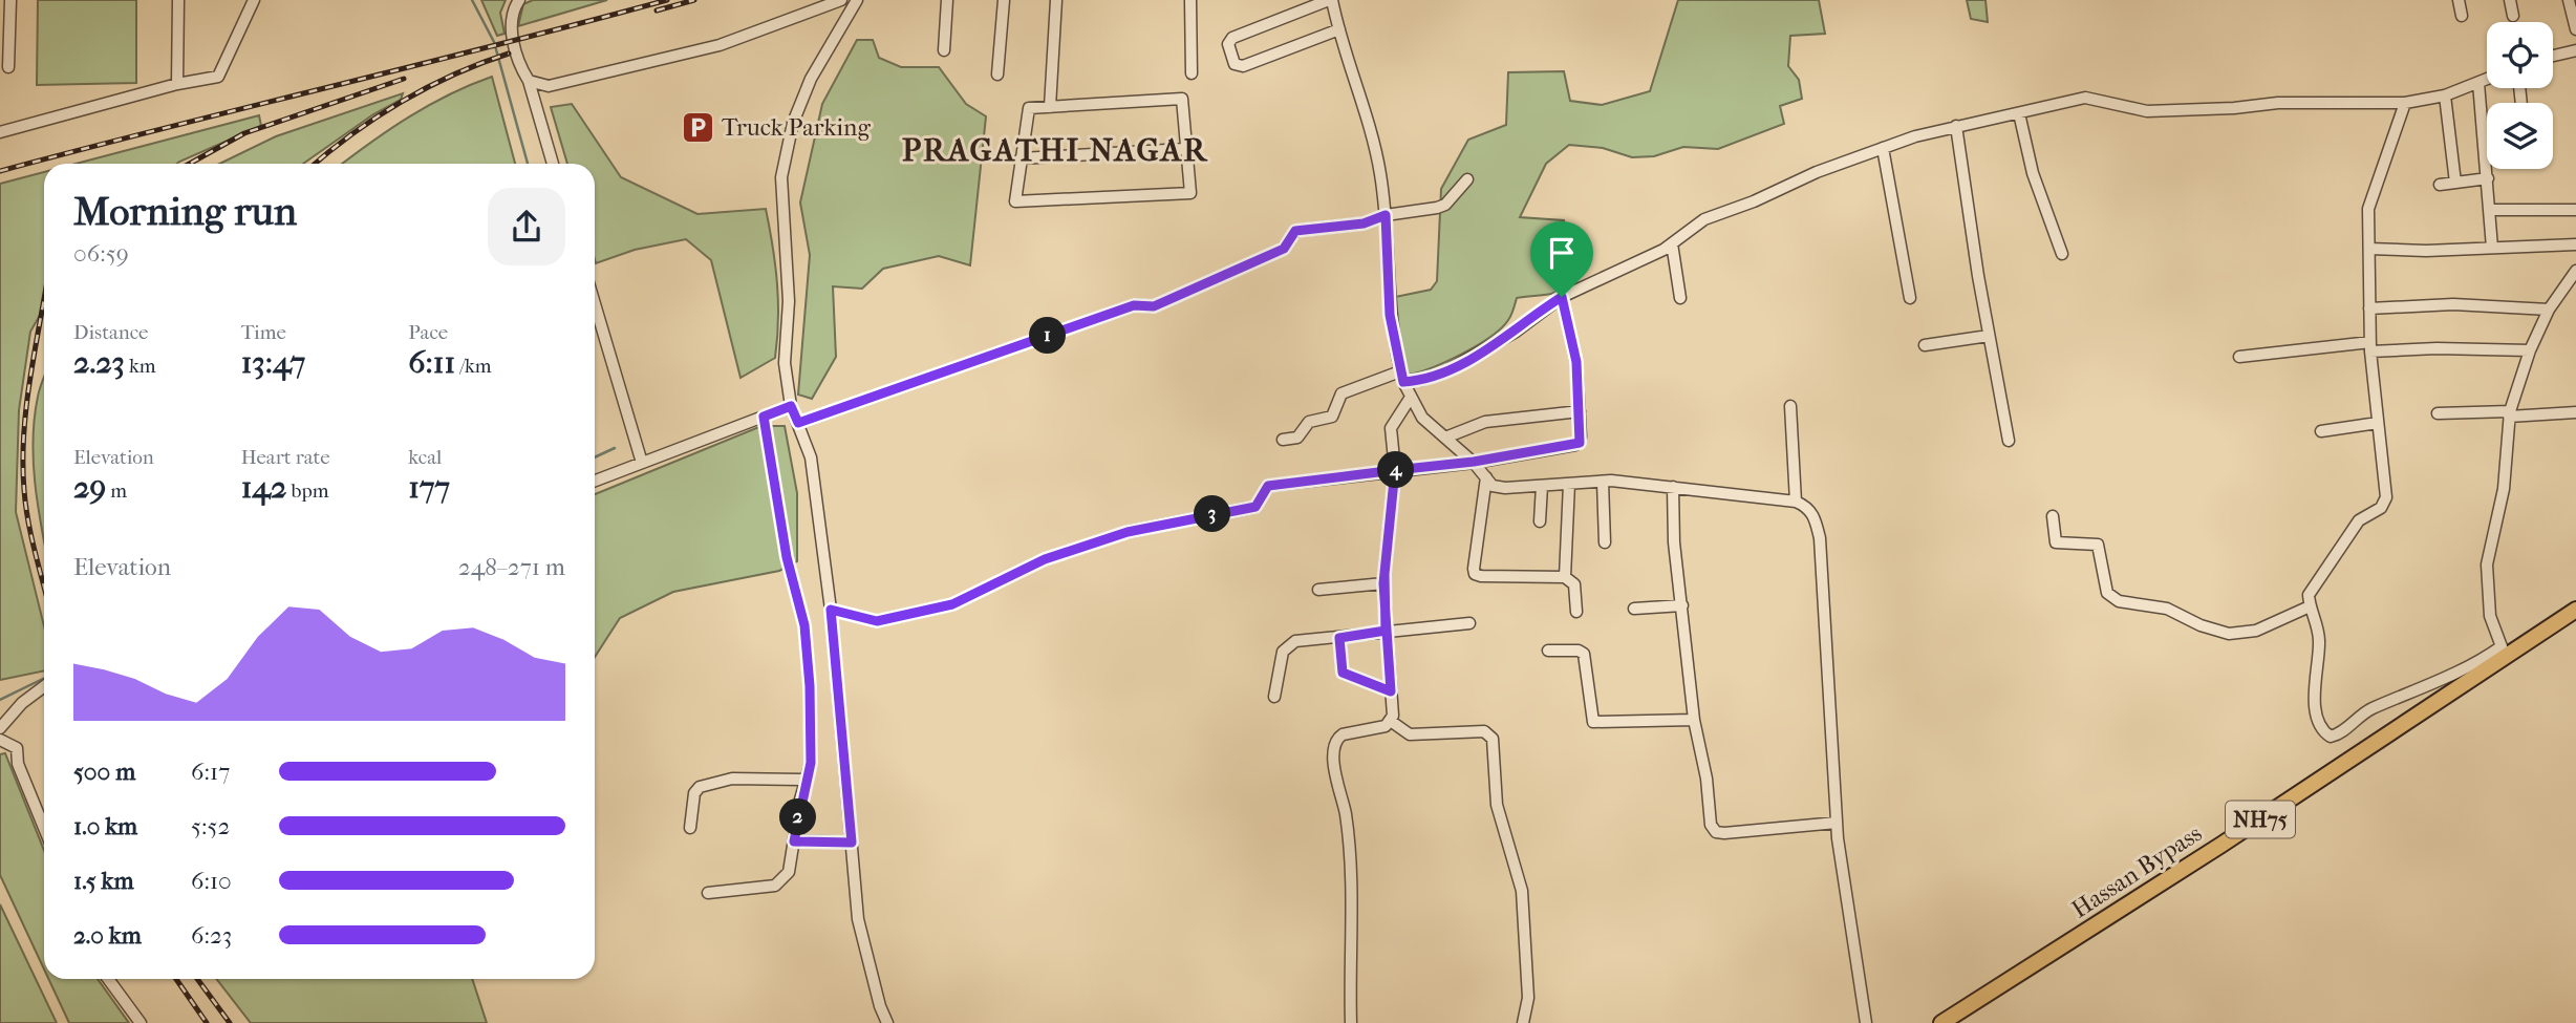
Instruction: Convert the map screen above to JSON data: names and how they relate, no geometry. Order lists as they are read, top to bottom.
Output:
{
  "streets": {
    "highway": ["NH75", "Hassan Bypass"]
  },
  "districts": ["PRAGATHI NAGAR"],
  "places": {
    "parking": ["Truck Parking"]
  },
  "page": {
    "heading": ["Morning run", "06:59"],
    "stats": [
      ["Distance", "2.23 km"],
      ["Time", "13:47"],
      ["Pace", "6:11 /km"],
      ["Elevation", "29 m"],
      ["Heart rate", "142 bpm"],
      ["kcal", "177"]
    ],
    "pins": [
      "1",
      "4",
      "3",
      "2"
    ],
    "chart": ["Elevation", "248–271 m"],
    "list": [
      {
        "name": "500 m",
        "note": "6:17"
      },
      {
        "name": "1.0 km",
        "note": "5:52"
      },
      {
        "name": "1.5 km",
        "note": "6:10"
      },
      {
        "name": "2.0 km",
        "note": "6:23"
      }
    ]
  }
}
